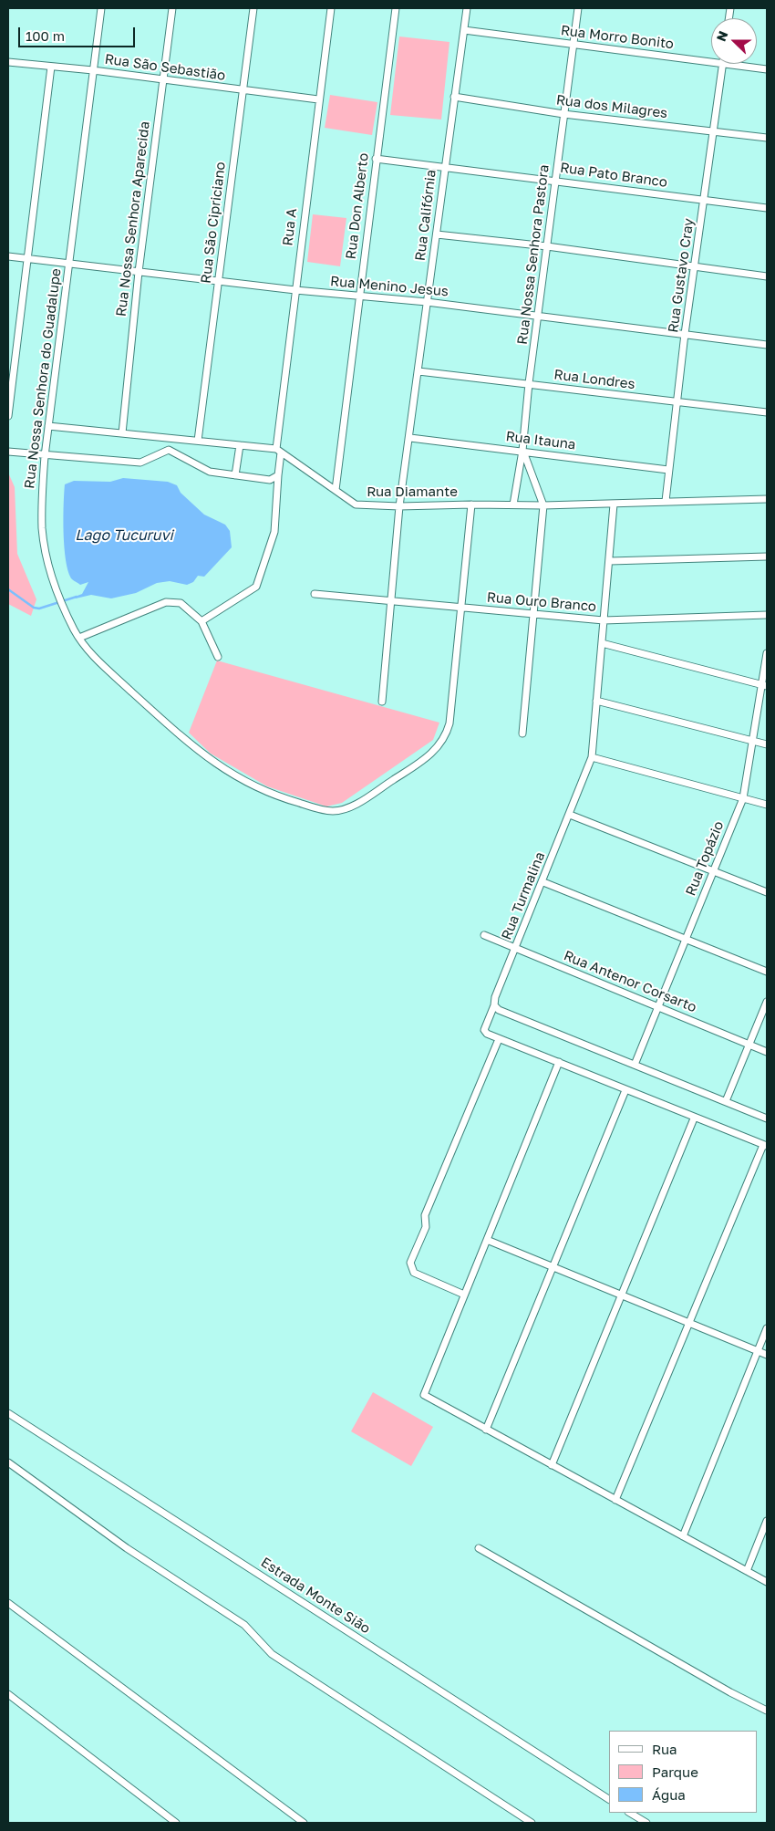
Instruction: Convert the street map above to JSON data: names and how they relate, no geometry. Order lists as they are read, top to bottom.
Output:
{
  "streets": {
    "street": [
      "Rua Morro Bonito",
      "Rua São Sebastião",
      "Rua dos Milagres",
      "Rua Pato Branco",
      "Rua Don Alberto",
      "Rua Califórnia",
      "Rua Nossa Senhora Aparecida",
      "Rua São Cipriciano",
      "Rua A",
      "Rua Nossa Senhora Pastora",
      "Rua Gustavo Cray",
      "Rua Menino Jesus",
      "Rua Nossa Senhora do Guadalupe",
      "Rua Londres",
      "Rua Itauna",
      "Rua Diamante",
      "Rua Ouro Branco",
      "Rua Topázio",
      "Rua Turmalina",
      "Rua Antenor Corsarto",
      "Estrada Monte Sião"
    ]
  },
  "crossings": [
    ["Rua Morro Bonito", "Rua Califórnia"],
    ["Rua Morro Bonito", "Rua Nossa Senhora Pastora"],
    ["Rua Morro Bonito", "Rua Gustavo Cray"],
    ["Rua São Sebastião", "Rua Nossa Senhora Aparecida"],
    ["Rua São Sebastião", "Rua São Cipriciano"],
    ["Rua São Sebastião", "Rua A"],
    ["Rua São Sebastião", "Rua Nossa Senhora do Guadalupe"],
    ["Rua dos Milagres", "Rua Califórnia"],
    ["Rua dos Milagres", "Rua Nossa Senhora Pastora"],
    ["Rua dos Milagres", "Rua Gustavo Cray"],
    ["Rua Pato Branco", "Rua Don Alberto"],
    ["Rua Pato Branco", "Rua Califórnia"],
    ["Rua Pato Branco", "Rua Nossa Senhora Pastora"],
    ["Rua Pato Branco", "Rua Gustavo Cray"],
    ["Rua Don Alberto", "Rua Menino Jesus"],
    ["Rua Don Alberto", "Rua Diamante"],
    ["Rua Califórnia", "Rua Menino Jesus"],
    ["Rua Califórnia", "Rua Londres"],
    ["Rua Califórnia", "Rua Itauna"],
    ["Rua Califórnia", "Rua Diamante"],
    ["Rua Califórnia", "Rua Ouro Branco"],
    ["Rua Nossa Senhora Aparecida", "Rua Menino Jesus"],
    ["Rua Nossa Senhora Aparecida", "Rua Diamante"],
    ["Rua São Cipriciano", "Rua Menino Jesus"],
    ["Rua São Cipriciano", "Rua Diamante"],
    ["Rua A", "Rua Menino Jesus"],
    ["Rua A", "Rua Diamante"],
    ["Rua Nossa Senhora Pastora", "Rua Menino Jesus"],
    ["Rua Nossa Senhora Pastora", "Rua Londres"],
    ["Rua Nossa Senhora Pastora", "Rua Itauna"],
    ["Rua Nossa Senhora Pastora", "Rua Diamante"],
    ["Rua Gustavo Cray", "Rua Menino Jesus"],
    ["Rua Gustavo Cray", "Rua Londres"],
    ["Rua Gustavo Cray", "Rua Itauna"],
    ["Rua Gustavo Cray", "Rua Diamante"],
    ["Rua Menino Jesus", "Rua Nossa Senhora do Guadalupe"],
    ["Rua Nossa Senhora do Guadalupe", "Rua Diamante"],
    ["Rua Nossa Senhora do Guadalupe", "Rua Ouro Branco"],
    ["Rua Diamante", "Rua Turmalina"],
    ["Rua Ouro Branco", "Rua Turmalina"],
    ["Rua Topázio", "Rua Antenor Corsarto"],
    ["Rua Turmalina", "Rua Antenor Corsarto"]
  ],
  "water": ["Lago Tucuruvi"],
  "legend": ["Rua", "Parque", "Água"],
  "scale_bar": "100 m",
  "north": "left"
}
